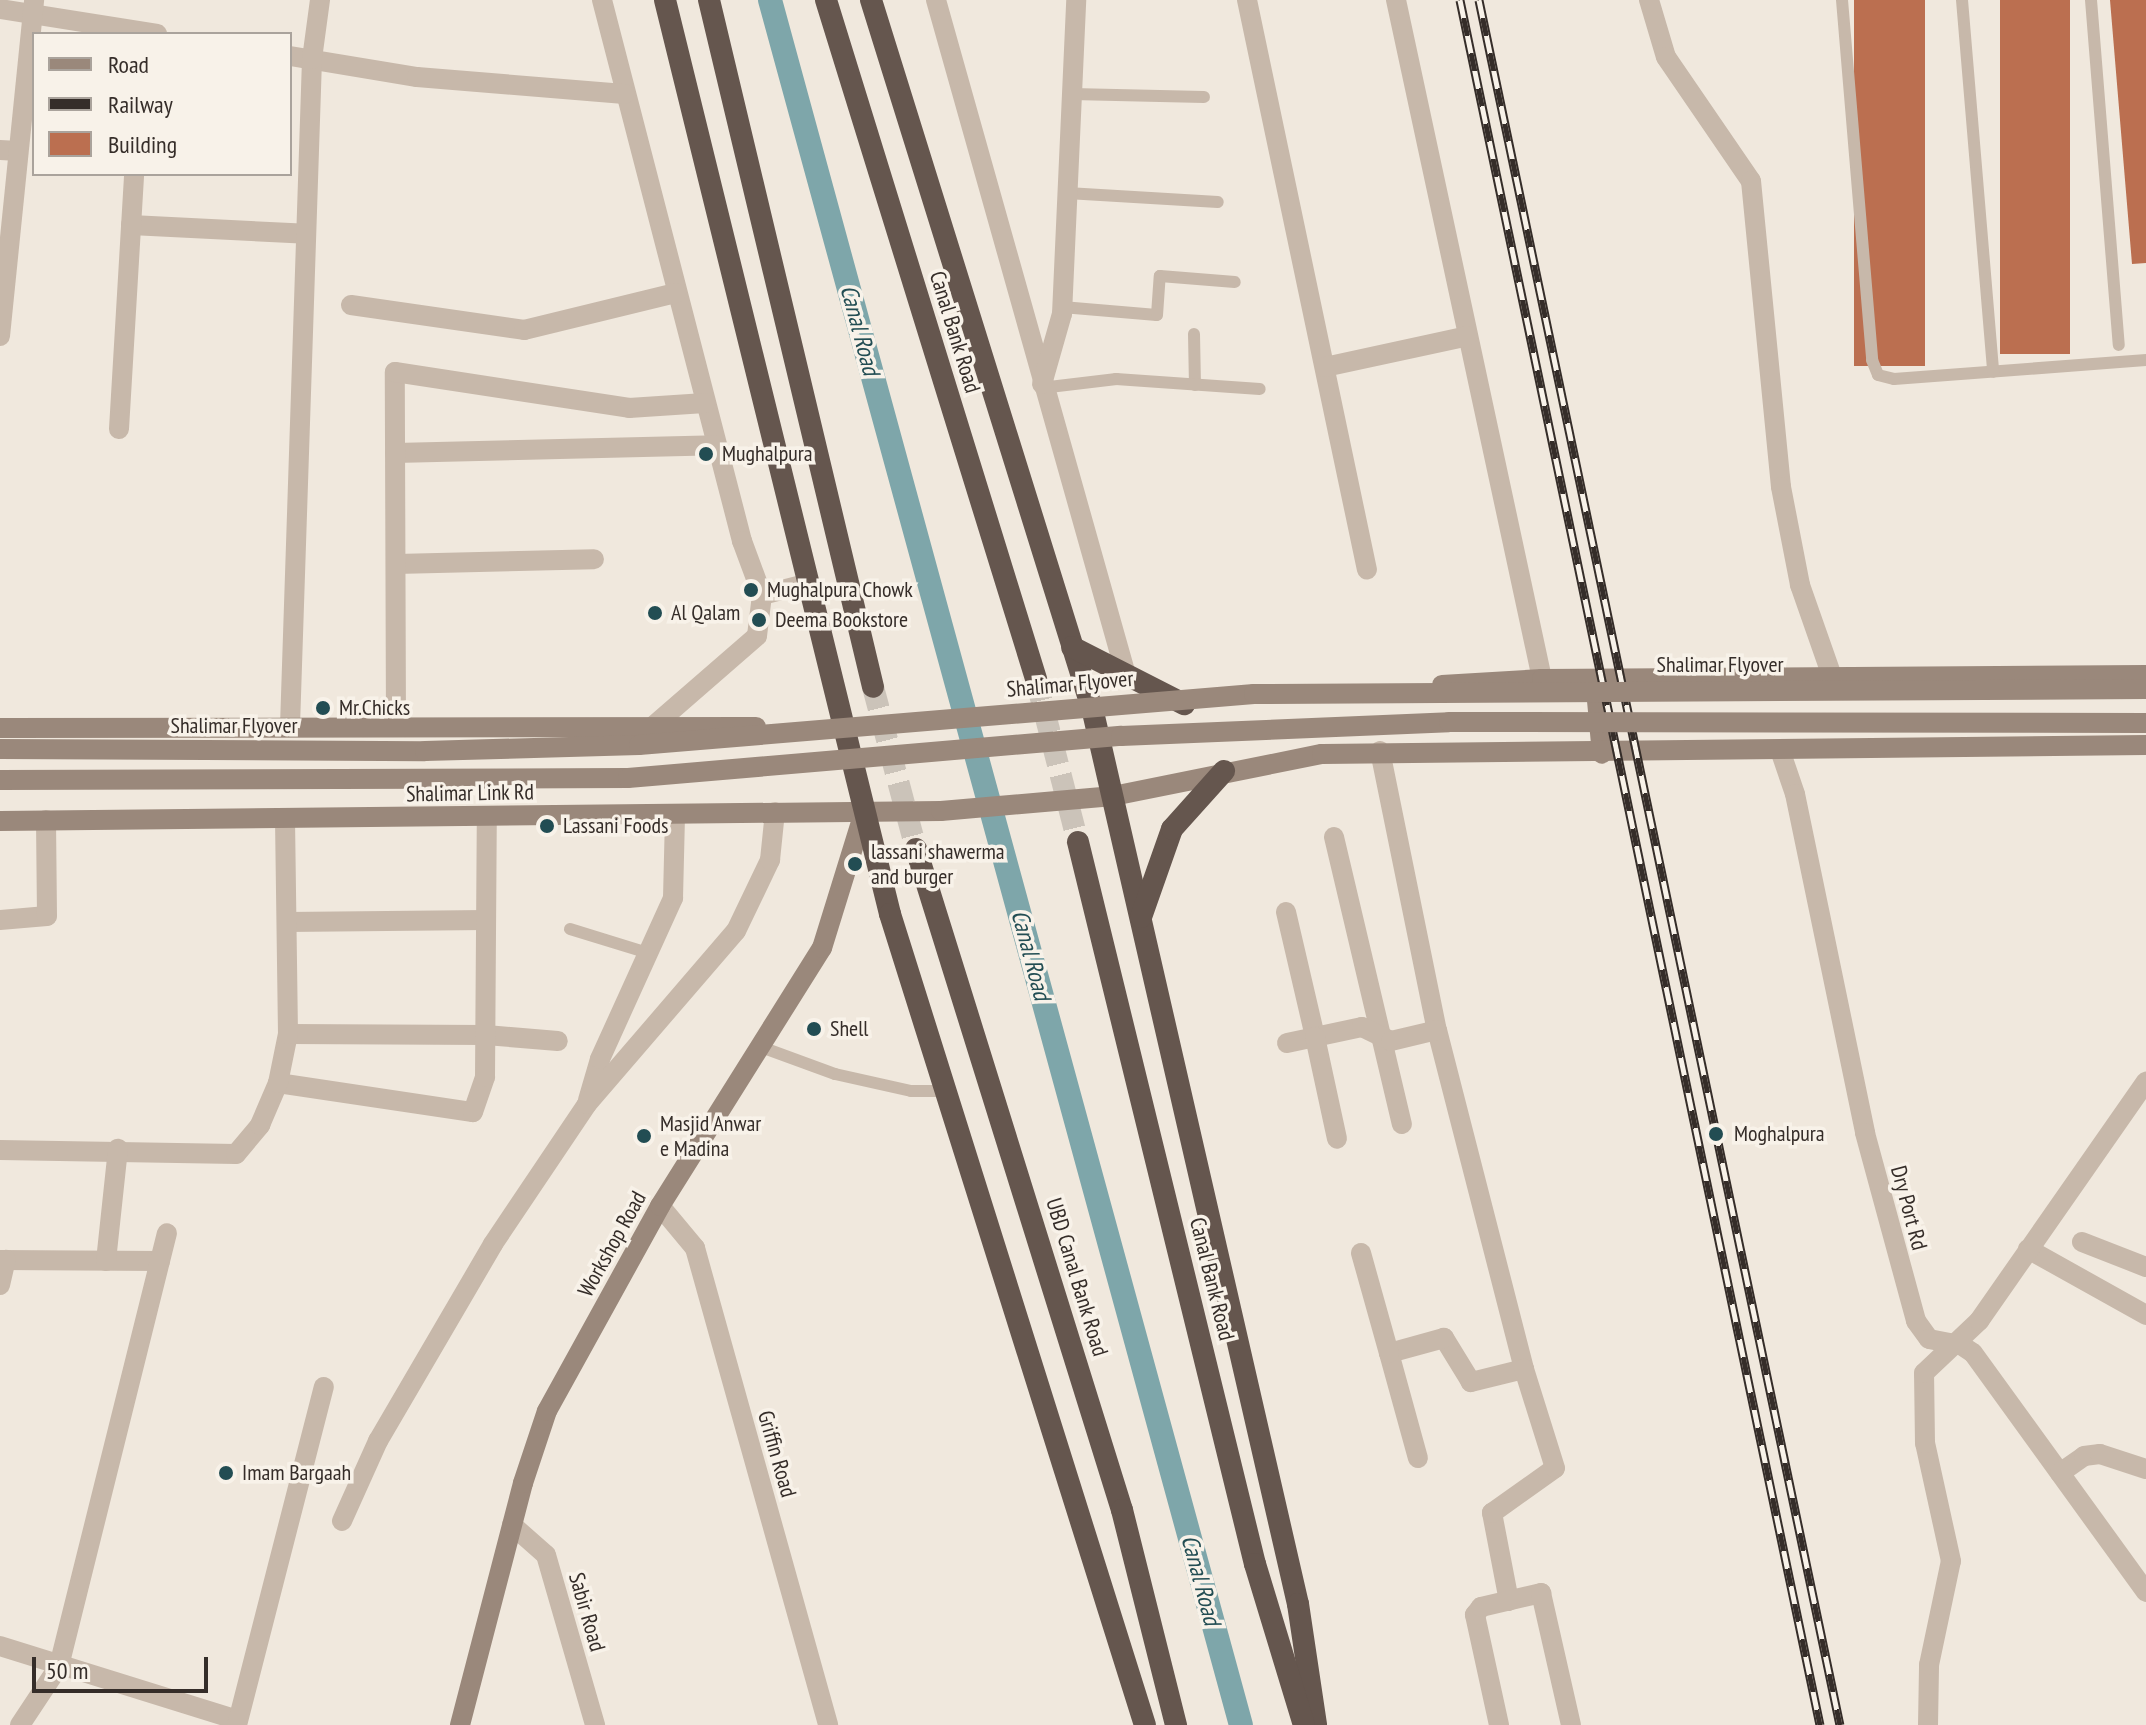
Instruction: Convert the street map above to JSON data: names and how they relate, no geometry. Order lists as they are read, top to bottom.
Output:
{
  "streets": {
    "highway": ["Canal Bank Road", "UBD Canal Bank Road"],
    "main road": ["Shalimar Flyover", "Shalimar Link Rd", "Workshop Road"],
    "street": ["Dry Port Rd", "Griffin Road", "Sabir Road"]
  },
  "crossings": [
    ["Shalimar Link Rd", "Dry Port Rd"],
    ["Shalimar Link Rd", "Workshop Road"],
    ["Workshop Road", "Griffin Road"],
    ["Workshop Road", "Sabir Road"]
  ],
  "water": ["Canal Road"],
  "places": [
    "Mughalpura",
    "Mughalpura Chowk",
    "Al Qalam",
    "Deema Bookstore",
    "Mr.Chicks",
    "Lassani Foods",
    "lassani shawerma and burger",
    "Shell",
    "Moghalpura",
    "Masjid Anwar e Madina",
    "Imam Bargaah"
  ],
  "legend": ["Road", "Railway", "Building"],
  "scale_bar": "50 m"
}
